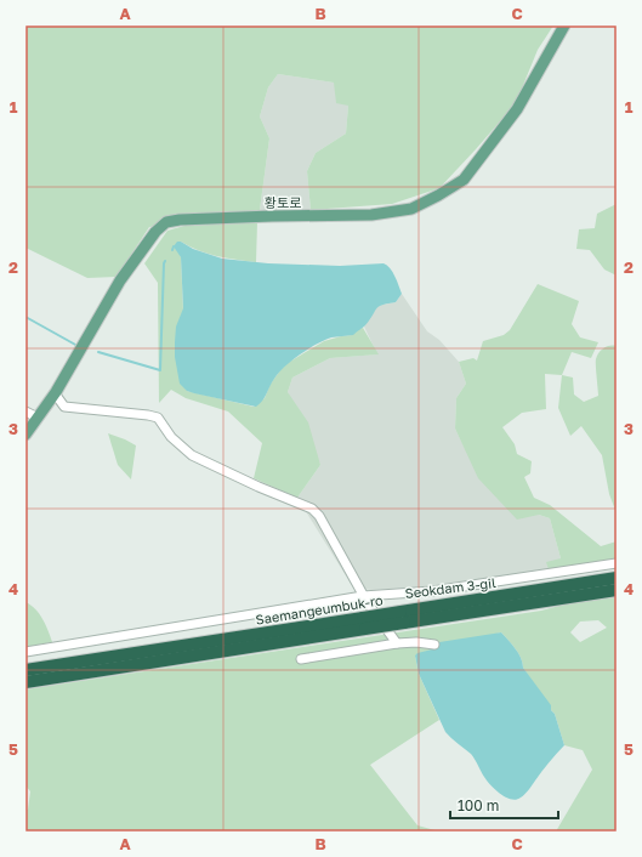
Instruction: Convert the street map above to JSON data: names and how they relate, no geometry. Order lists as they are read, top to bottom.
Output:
{
  "streets": {
    "highway": ["Saemangeumbuk-ro"],
    "main road": ["황토로"],
    "street": ["Seokdam 3-gil"]
  },
  "scale_bar": "100 m",
  "grid": {
    "columns": ["A", "B", "C"],
    "rows": [
      "1",
      "2",
      "3",
      "4",
      "5"
    ]
  }
}
